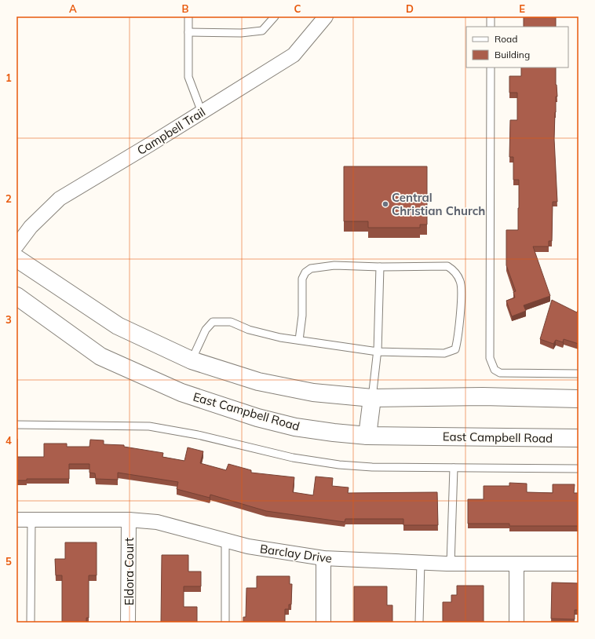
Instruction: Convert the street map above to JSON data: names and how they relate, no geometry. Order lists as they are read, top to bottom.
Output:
{
  "streets": {
    "main road": ["East Campbell Road"],
    "street": ["Campbell Trail", "Barclay Drive", "Eldora Court"]
  },
  "crossings": [
    ["Barclay Drive", "Eldora Court"]
  ],
  "places": ["Central Christian Church"],
  "legend": ["Road", "Building"],
  "grid": {
    "columns": [
      "A",
      "B",
      "C",
      "D",
      "E"
    ],
    "rows": [
      "1",
      "2",
      "3",
      "4",
      "5"
    ]
  }
}
